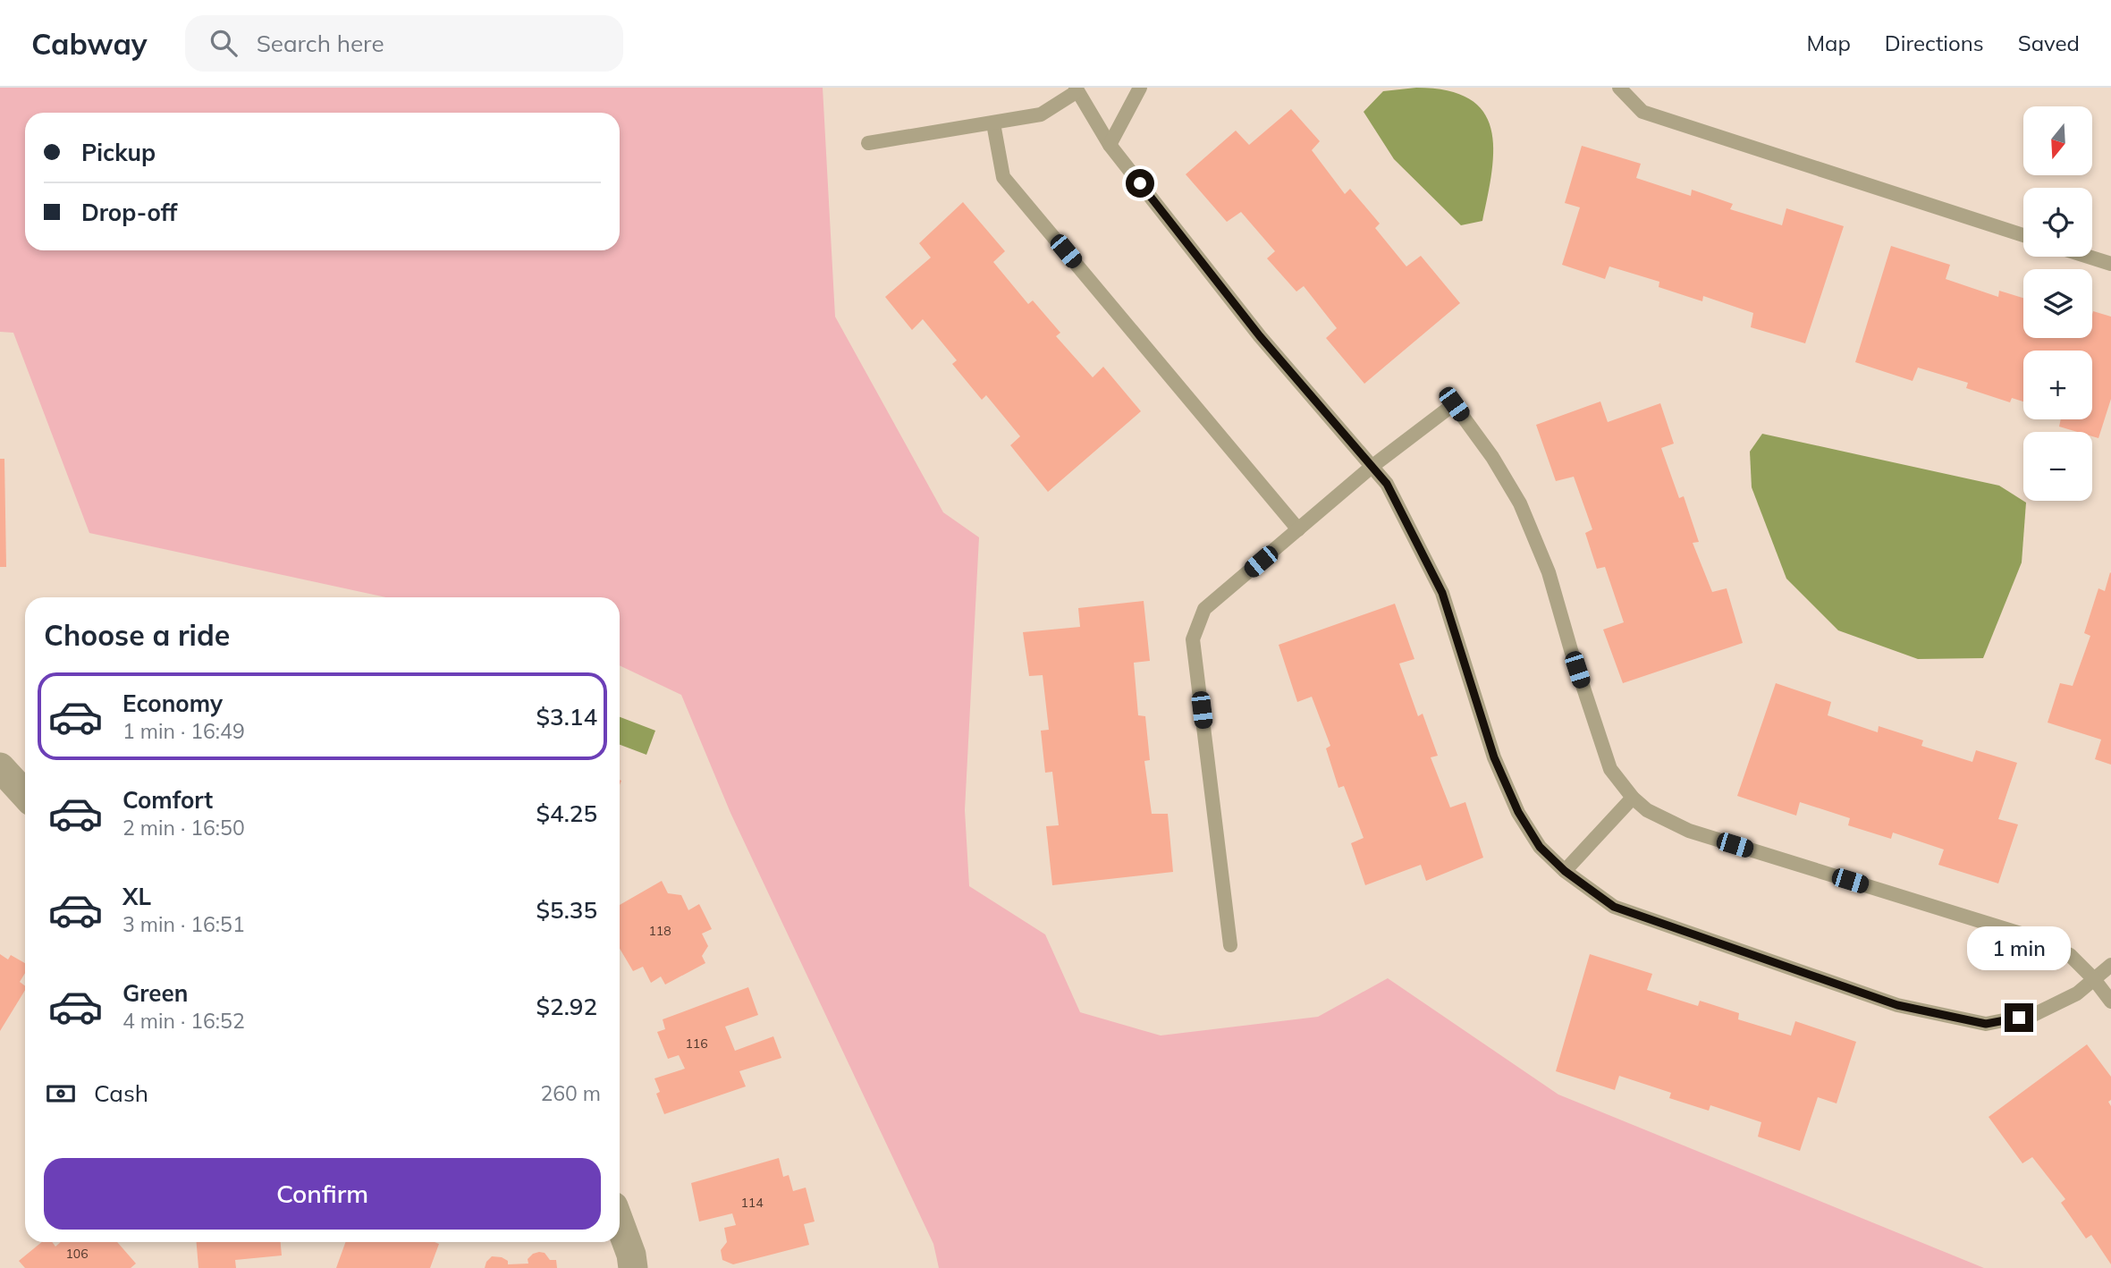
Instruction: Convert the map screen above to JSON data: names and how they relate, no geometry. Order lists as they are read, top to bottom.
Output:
{
  "house_numbers": [
    "118",
    "116",
    "114",
    "106"
  ],
  "north": "bottom",
  "page": {
    "header": "Cabway",
    "search": "Search here",
    "nav": ["Map", "Directions", "Saved"],
    "map_buttons": ["+", "−"],
    "banner": ["Pickup", "Drop-off"],
    "heading": "Choose a ride",
    "list": [
      {
        "name": "Economy",
        "note": "1 min · 16:49",
        "value": "$3.14"
      },
      {
        "name": "Comfort",
        "note": "2 min · 16:50",
        "value": "$4.25"
      },
      {
        "name": "XL",
        "note": "3 min · 16:51",
        "value": "$5.35"
      },
      {
        "name": "Green",
        "note": "4 min · 16:52",
        "value": "$2.92"
      }
    ],
    "bubble": "1 min",
    "pay": ["Cash", "260 m"],
    "buttons": "Confirm"
  }
}
